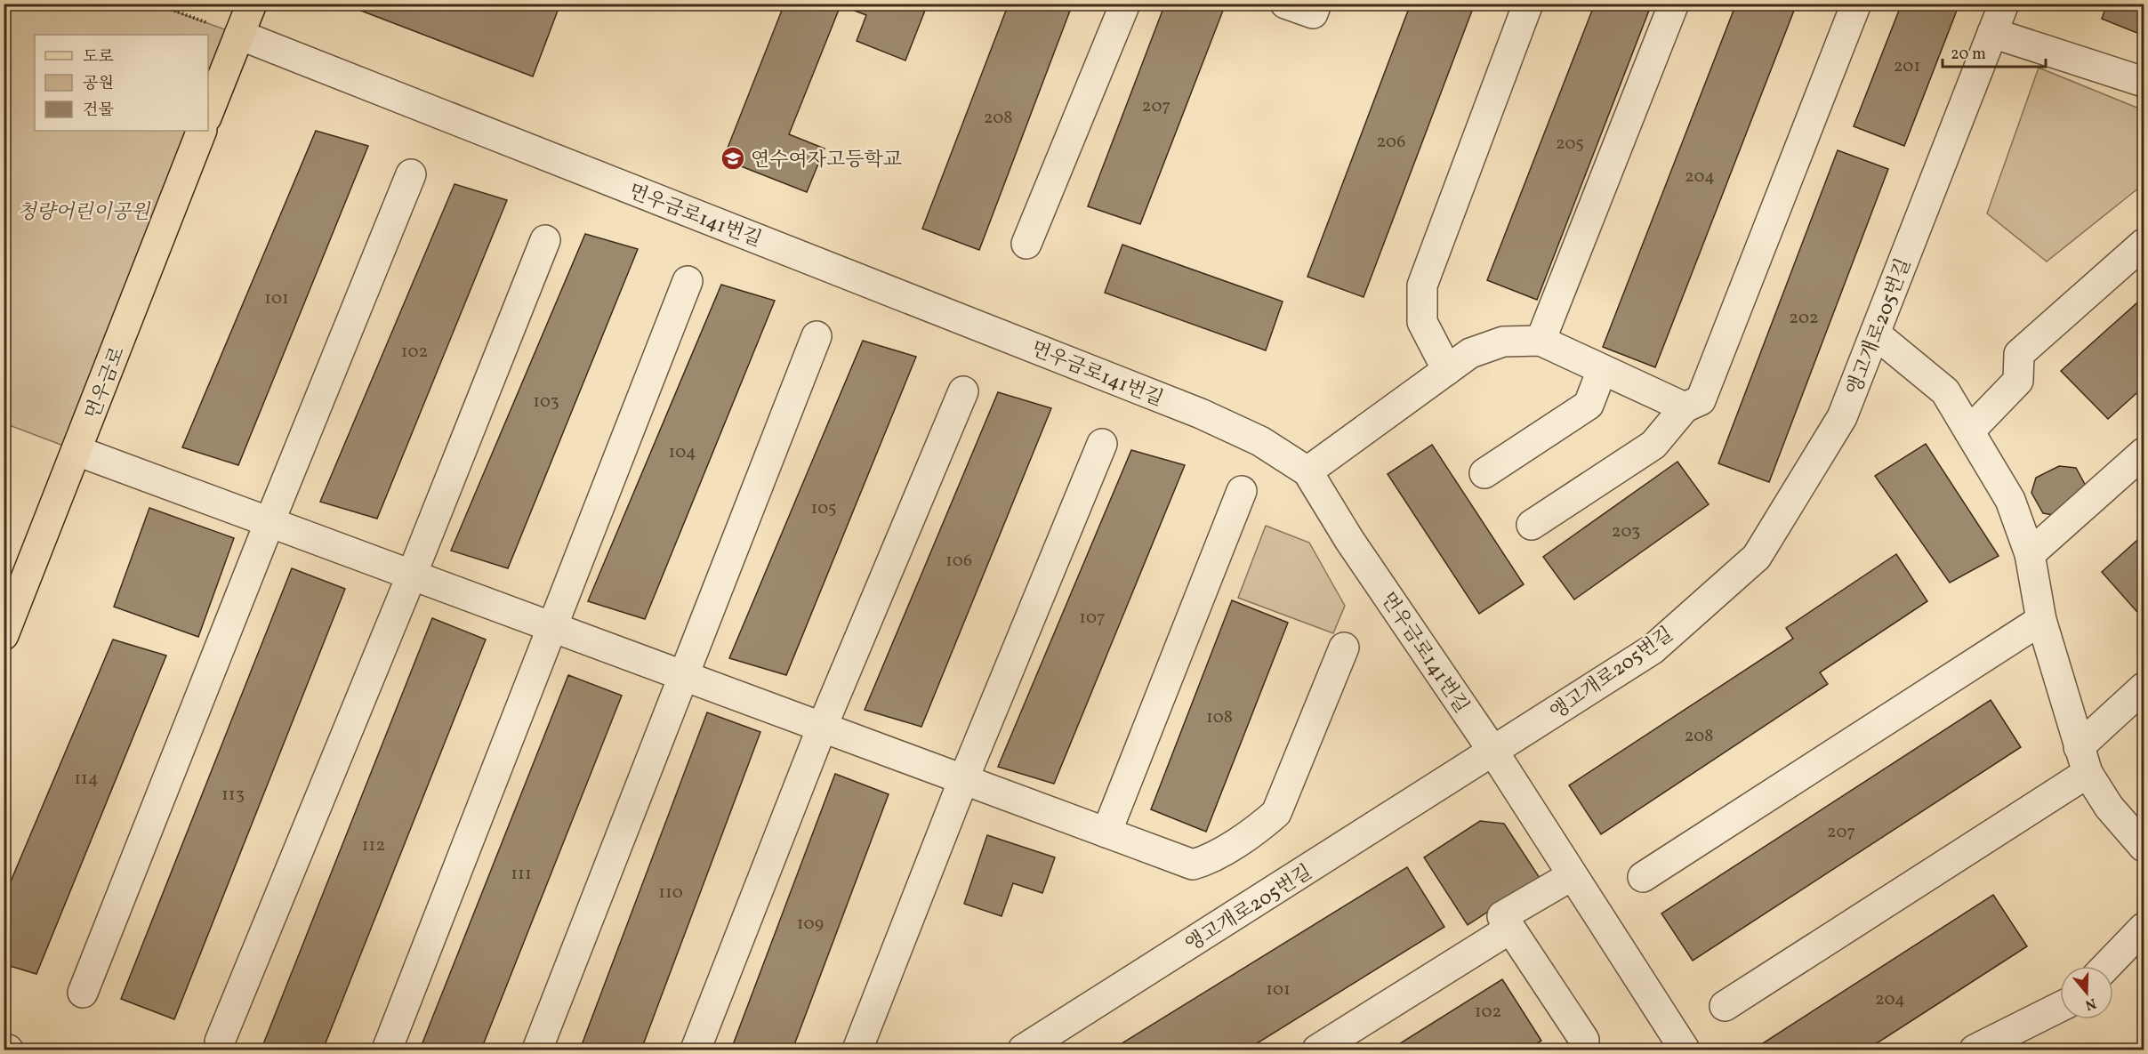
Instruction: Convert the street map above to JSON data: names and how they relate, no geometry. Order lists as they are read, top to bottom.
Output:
{
  "streets": {
    "main road": ["먼우금로"],
    "street": ["먼우금로141번길", "앵고개로205번길"]
  },
  "crossings": [
    ["먼우금로141번길", "앵고개로205번길"]
  ],
  "parks": ["청량어린이공원"],
  "places": {
    "school or university": ["연수여자고등학교"]
  },
  "house_numbers": [
    "201",
    "207",
    "208",
    "206",
    "205",
    "204",
    "101",
    "202",
    "102",
    "103",
    "104",
    "105",
    "203",
    "106",
    "107",
    "108",
    "208",
    "114",
    "113",
    "207",
    "112",
    "111",
    "110",
    "109",
    "101",
    "204",
    "102"
  ],
  "legend": ["도로", "공원", "건물"],
  "scale_bar": "20 m",
  "north": "bottom"
}
